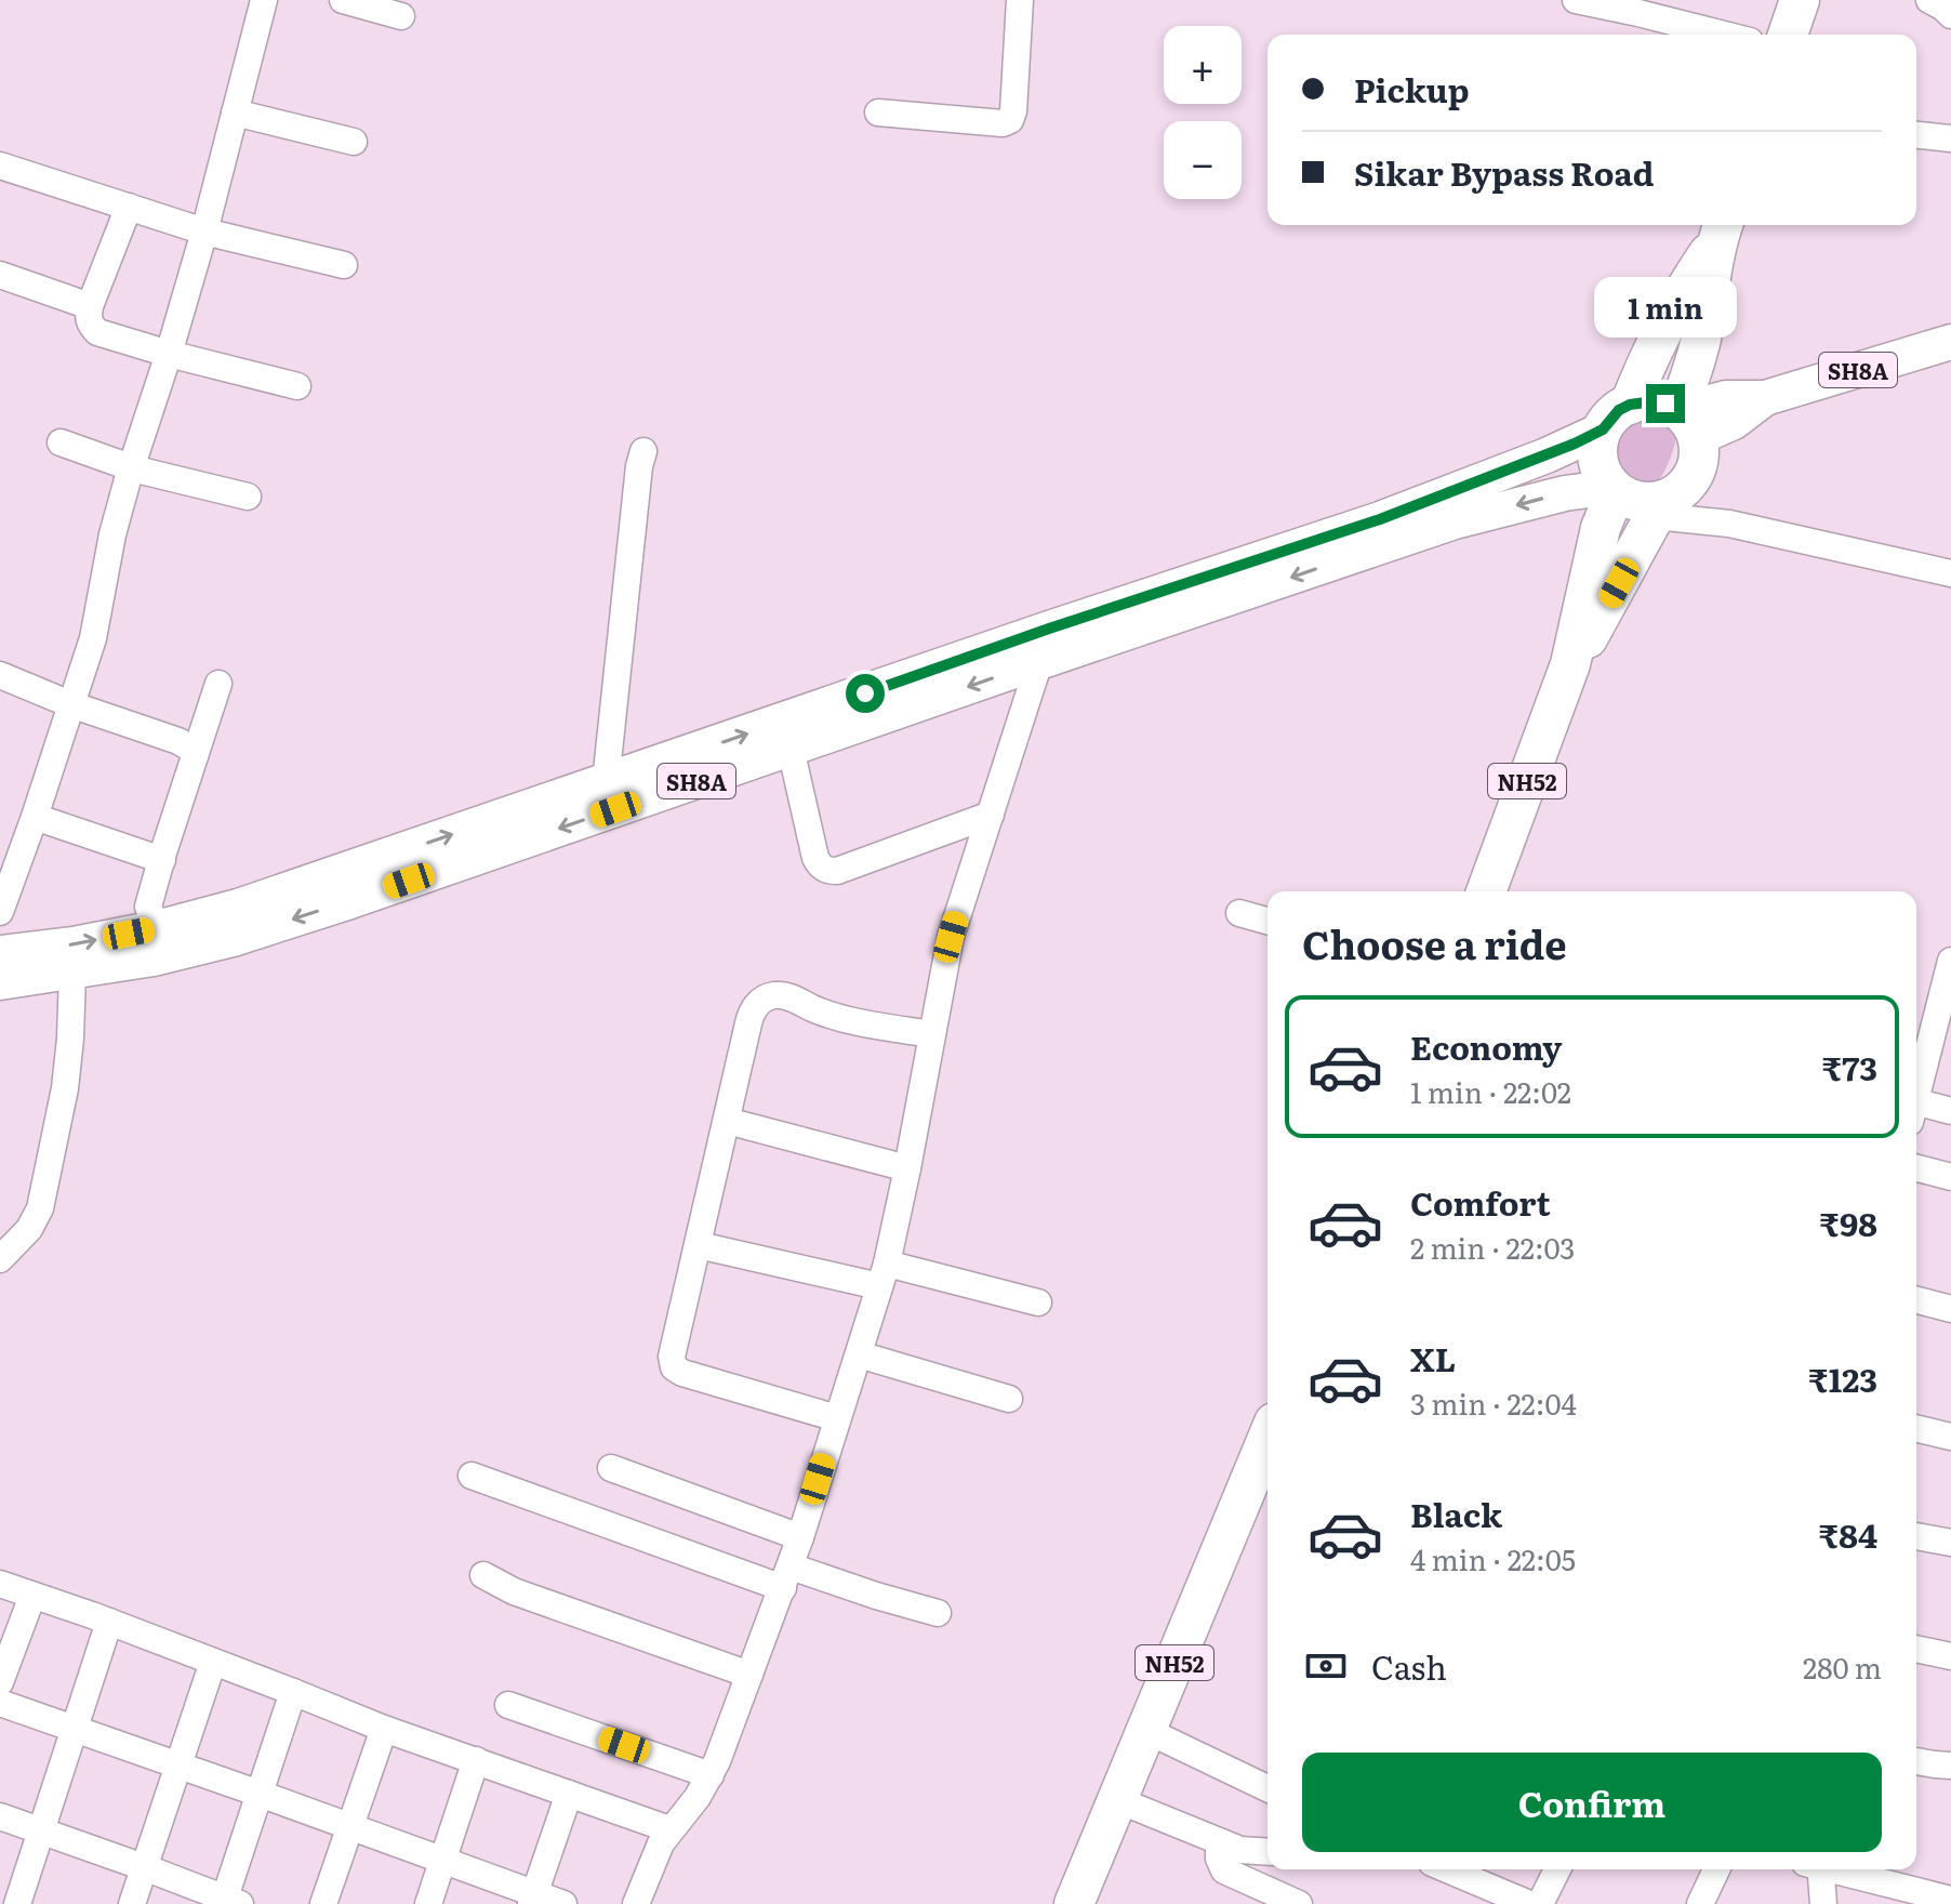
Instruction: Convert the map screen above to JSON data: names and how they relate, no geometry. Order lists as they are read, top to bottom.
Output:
{
  "streets": {
    "highway": ["NH52"],
    "main road": ["SH8A"]
  },
  "crossings": [
    ["SH8A", "NH52"]
  ],
  "page": {
    "map_buttons": ["+", "−"],
    "banner": ["Pickup", "Sikar Bypass Road"],
    "bubble": "1 min",
    "heading": "Choose a ride",
    "list": [
      {
        "name": "Economy",
        "note": "1 min · 22:02",
        "value": "₹73"
      },
      {
        "name": "Comfort",
        "note": "2 min · 22:03",
        "value": "₹98"
      },
      {
        "name": "XL",
        "note": "3 min · 22:04",
        "value": "₹123"
      },
      {
        "name": "Black",
        "note": "4 min · 22:05",
        "value": "₹84"
      }
    ],
    "pay": ["Cash", "280 m"],
    "buttons": "Confirm"
  }
}
